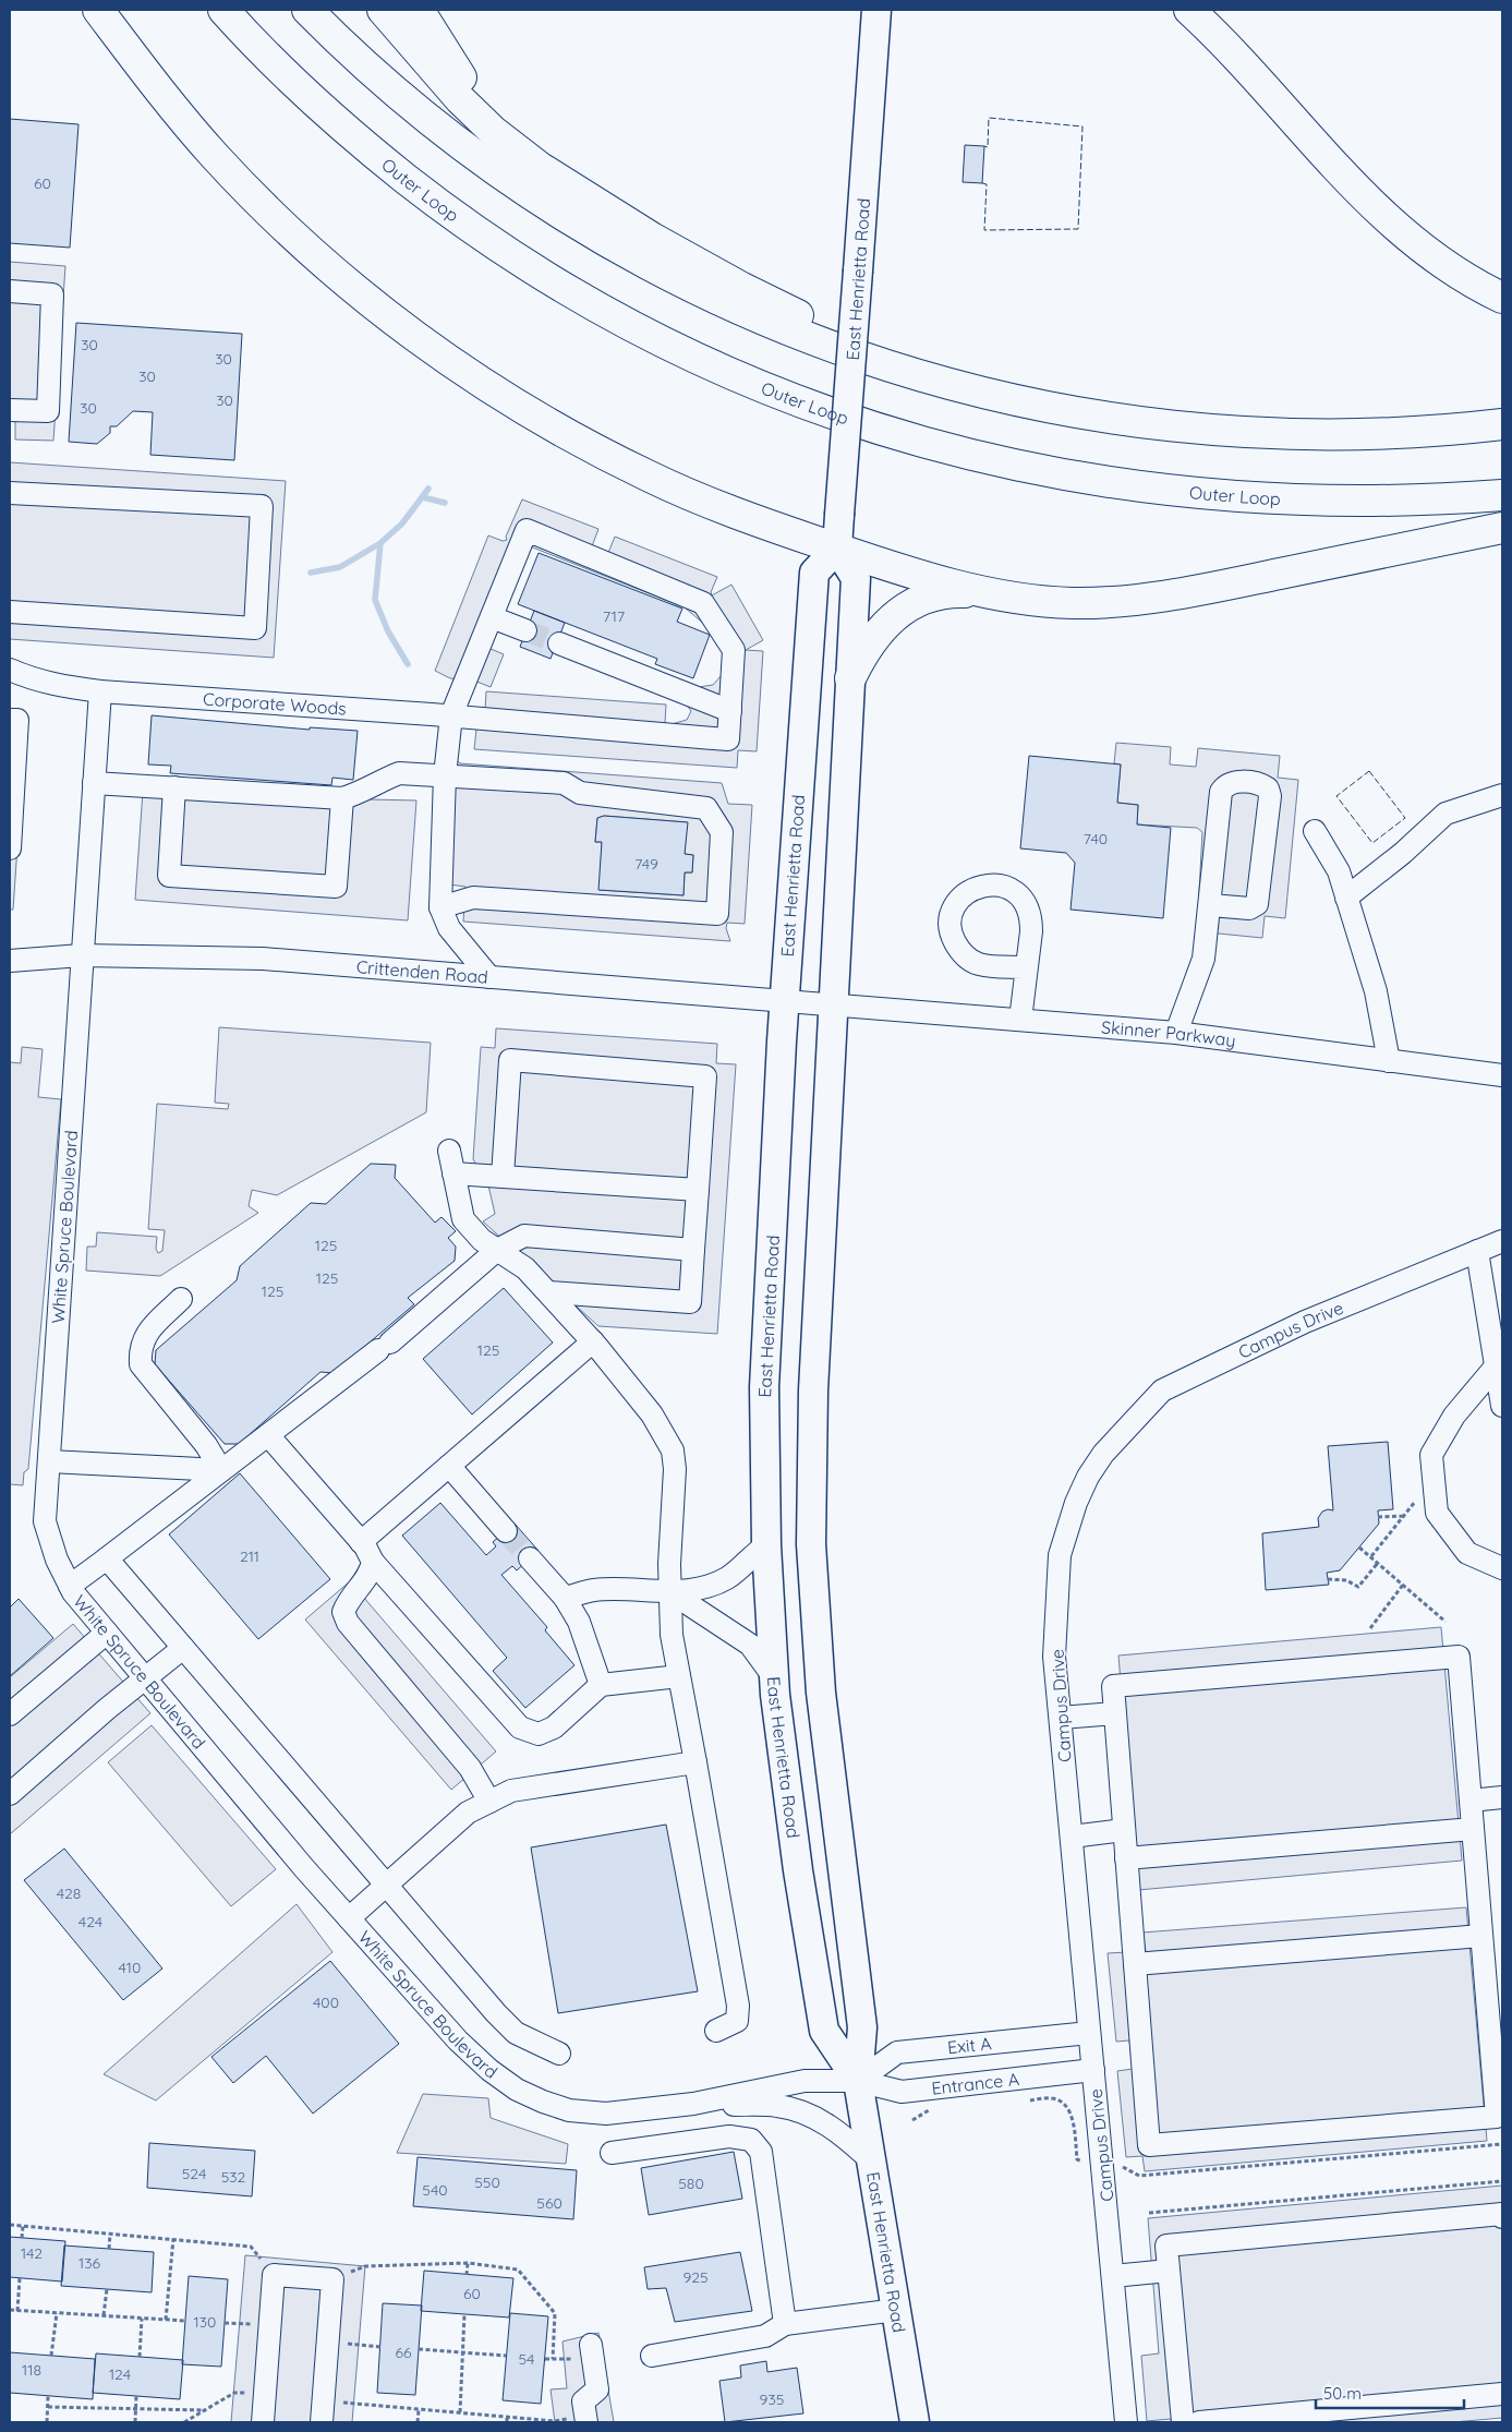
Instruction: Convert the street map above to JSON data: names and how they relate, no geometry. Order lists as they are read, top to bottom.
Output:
{
  "streets": {
    "highway": ["Outer Loop"],
    "main road": ["East Henrietta Road"],
    "street": [
      "Corporate Woods",
      "Crittenden Road",
      "Skinner Parkway",
      "White Spruce Boulevard",
      "Campus Drive",
      "Exit A",
      "Entrance A"
    ]
  },
  "crossings": [
    ["East Henrietta Road", "Crittenden Road"],
    ["East Henrietta Road", "Skinner Parkway"],
    ["East Henrietta Road", "White Spruce Boulevard"],
    ["East Henrietta Road", "Exit A"],
    ["East Henrietta Road", "Entrance A"],
    ["Crittenden Road", "Skinner Parkway"],
    ["Crittenden Road", "White Spruce Boulevard"],
    ["White Spruce Boulevard", "Exit A"],
    ["White Spruce Boulevard", "Entrance A"],
    ["Campus Drive", "Exit A"],
    ["Campus Drive", "Entrance A"],
    ["Exit A", "Entrance A"]
  ],
  "house_numbers": [
    "60",
    "30",
    "30",
    "30",
    "30",
    "30",
    "717",
    "740",
    "749",
    "125",
    "125",
    "125",
    "125",
    "211",
    "428",
    "424",
    "410",
    "400",
    "524",
    "532",
    "550",
    "580",
    "540",
    "560",
    "142",
    "136",
    "925",
    "60",
    "130",
    "66",
    "54",
    "118",
    "124",
    "935"
  ],
  "scale_bar": "50 m"
}
